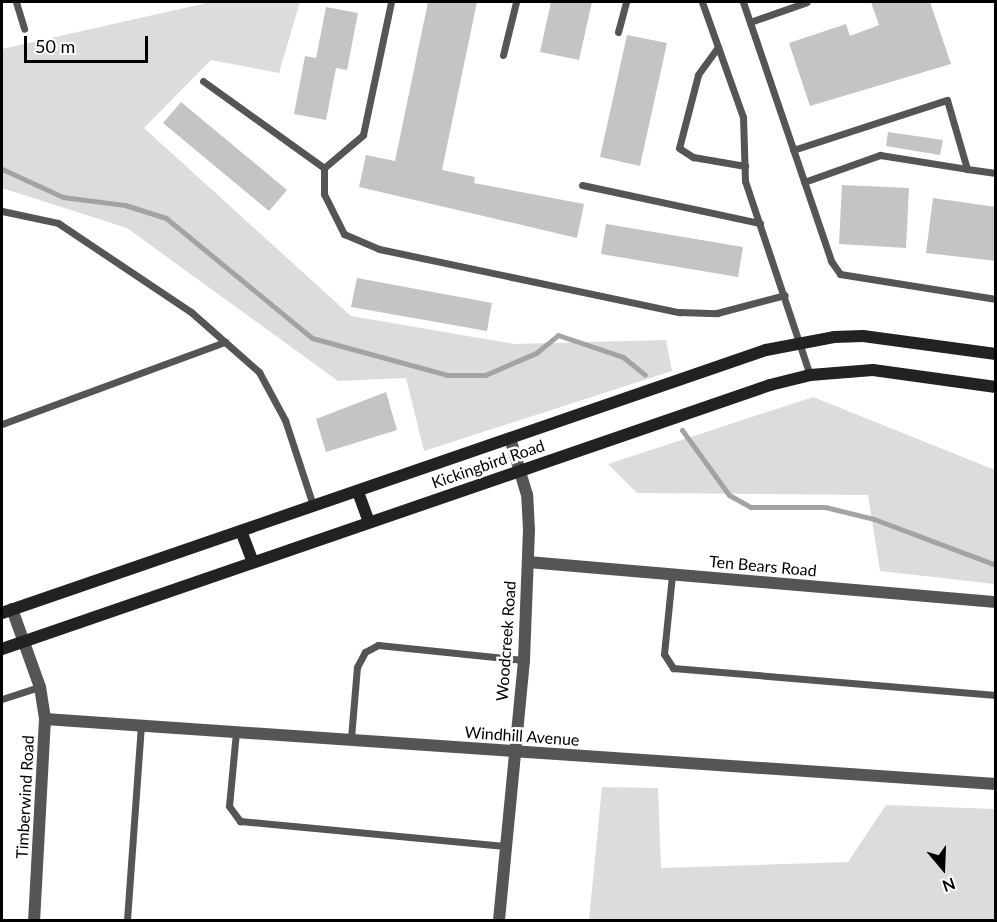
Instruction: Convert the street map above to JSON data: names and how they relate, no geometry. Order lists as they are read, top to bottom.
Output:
{
  "streets": {
    "street": [
      "Kickingbird Road",
      "Ten Bears Road",
      "Woodcreek Road",
      "Windhill Avenue",
      "Timberwind Road"
    ]
  },
  "crossings": [
    ["Kickingbird Road", "Woodcreek Road"],
    ["Kickingbird Road", "Timberwind Road"],
    ["Ten Bears Road", "Woodcreek Road"],
    ["Woodcreek Road", "Windhill Avenue"],
    ["Windhill Avenue", "Timberwind Road"]
  ],
  "scale_bar": "50 m",
  "north": "bottom"
}
